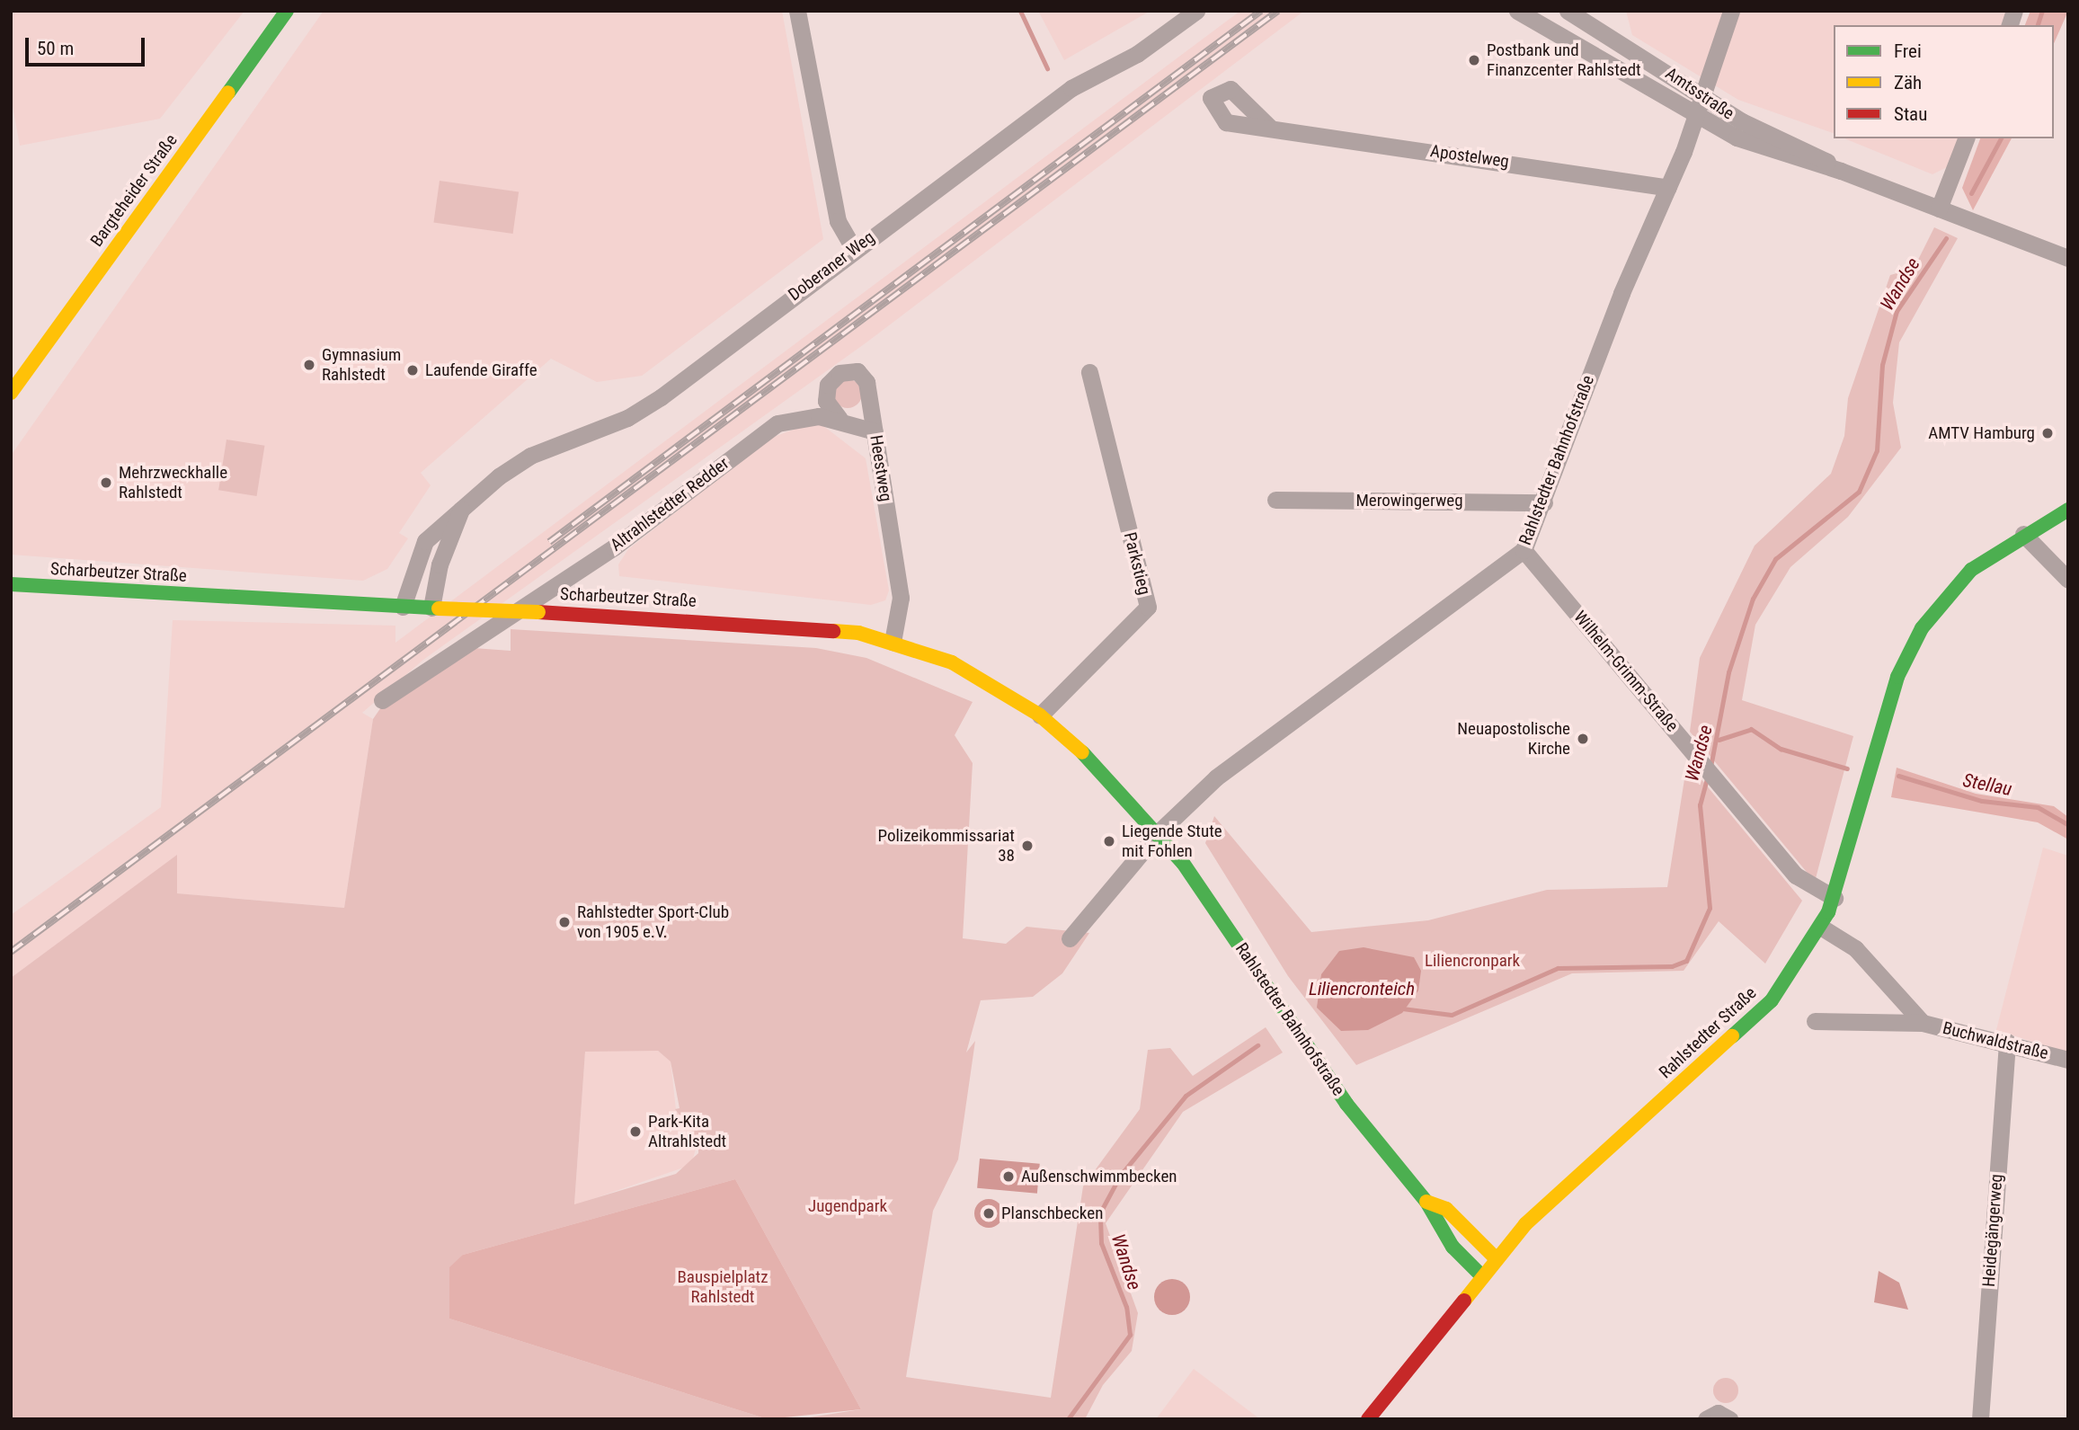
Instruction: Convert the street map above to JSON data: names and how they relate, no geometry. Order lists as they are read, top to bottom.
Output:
{
  "streets": {
    "main road": [
      "Bargteheider Straße",
      "Rahlstedter Bahnhofstraße",
      "Scharbeutzer Straße",
      "Rahlstedter Straße"
    ],
    "street": [
      "Amtsstraße",
      "Apostelweg",
      "Doberaner Weg",
      "Heestweg",
      "Merowingerweg",
      "Altrahlstedter Redder",
      "Parkstieg",
      "Wilhelm-Grimm-Straße",
      "Buchwaldstraße",
      "Heidegängerweg"
    ]
  },
  "crossings": [
    ["Amtsstraße", "Rahlstedter Bahnhofstraße"],
    ["Apostelweg", "Rahlstedter Bahnhofstraße"],
    ["Doberaner Weg", "Scharbeutzer Straße"],
    ["Rahlstedter Bahnhofstraße", "Merowingerweg"],
    ["Rahlstedter Bahnhofstraße", "Scharbeutzer Straße"],
    ["Rahlstedter Bahnhofstraße", "Wilhelm-Grimm-Straße"],
    ["Rahlstedter Bahnhofstraße", "Rahlstedter Straße"],
    ["Heestweg", "Altrahlstedter Redder"],
    ["Heestweg", "Scharbeutzer Straße"],
    ["Parkstieg", "Scharbeutzer Straße"],
    ["Wilhelm-Grimm-Straße", "Rahlstedter Straße"],
    ["Rahlstedter Straße", "Buchwaldstraße"],
    ["Buchwaldstraße", "Heidegängerweg"]
  ],
  "water": ["Wandse", "Stellau", "Liliencronteich"],
  "parks": ["Liliencronpark", "Jugendpark", "Bauspielplatz Rahlstedt"],
  "places": [
    "Postbank und Finanzcenter Rahlstedt",
    "Gymnasium Rahlstedt",
    "Laufende Giraffe",
    "AMTV Hamburg",
    "Mehrzweckhalle Rahlstedt",
    "Neuapostolische Kirche",
    "Liegende Stute mit Fohlen",
    "Polizeikommissariat 38",
    "Rahlstedter Sport-Club von 1905 e.V.",
    "Park-Kita Altrahlstedt",
    "Außenschwimmbecken",
    "Planschbecken"
  ],
  "legend": ["Frei", "Zäh", "Stau"],
  "scale_bar": "50 m"
}
